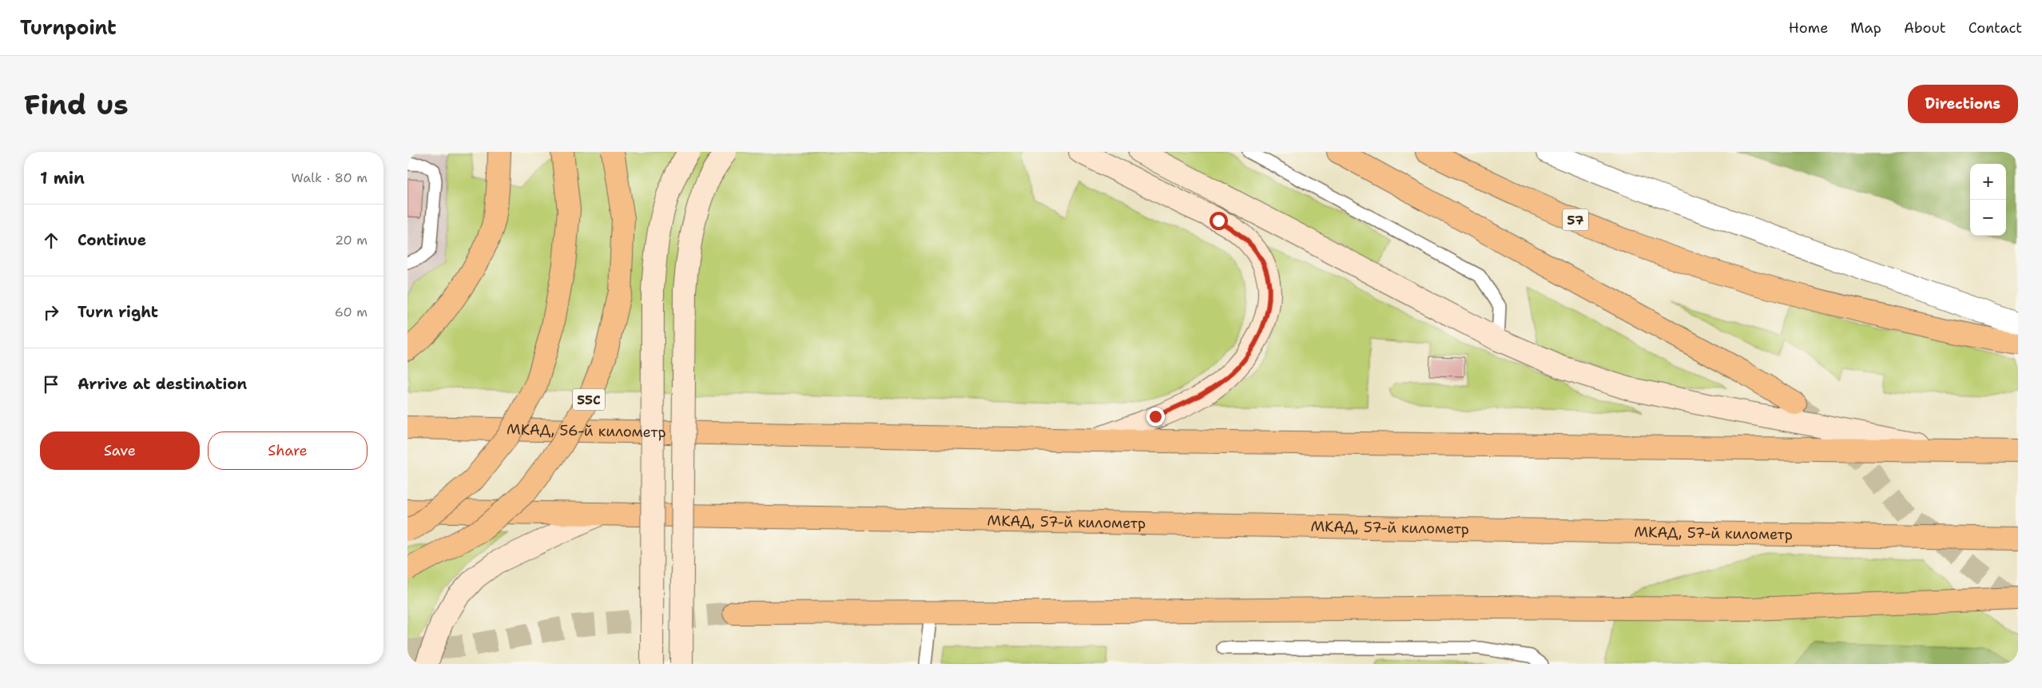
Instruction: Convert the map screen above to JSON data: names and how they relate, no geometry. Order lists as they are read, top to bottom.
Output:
{
  "streets": {
    "main road": [
      "57",
      "55C",
      "МКАД, 56-й километр",
      "МКАД, 57-й километр"
    ]
  },
  "page": {
    "header": "Turnpoint",
    "nav": [
      "Home",
      "Map",
      "About",
      "Contact"
    ],
    "buttons": [
      "Directions",
      ["Save", "Share"]
    ],
    "title": "Find us",
    "heading": ["1 min", "Walk · 80 m"],
    "map_buttons": ["+", "−"],
    "list": [
      ["Continue", "20 m"],
      ["Turn right", "60 m"],
      "Arrive at destination"
    ]
  }
}
